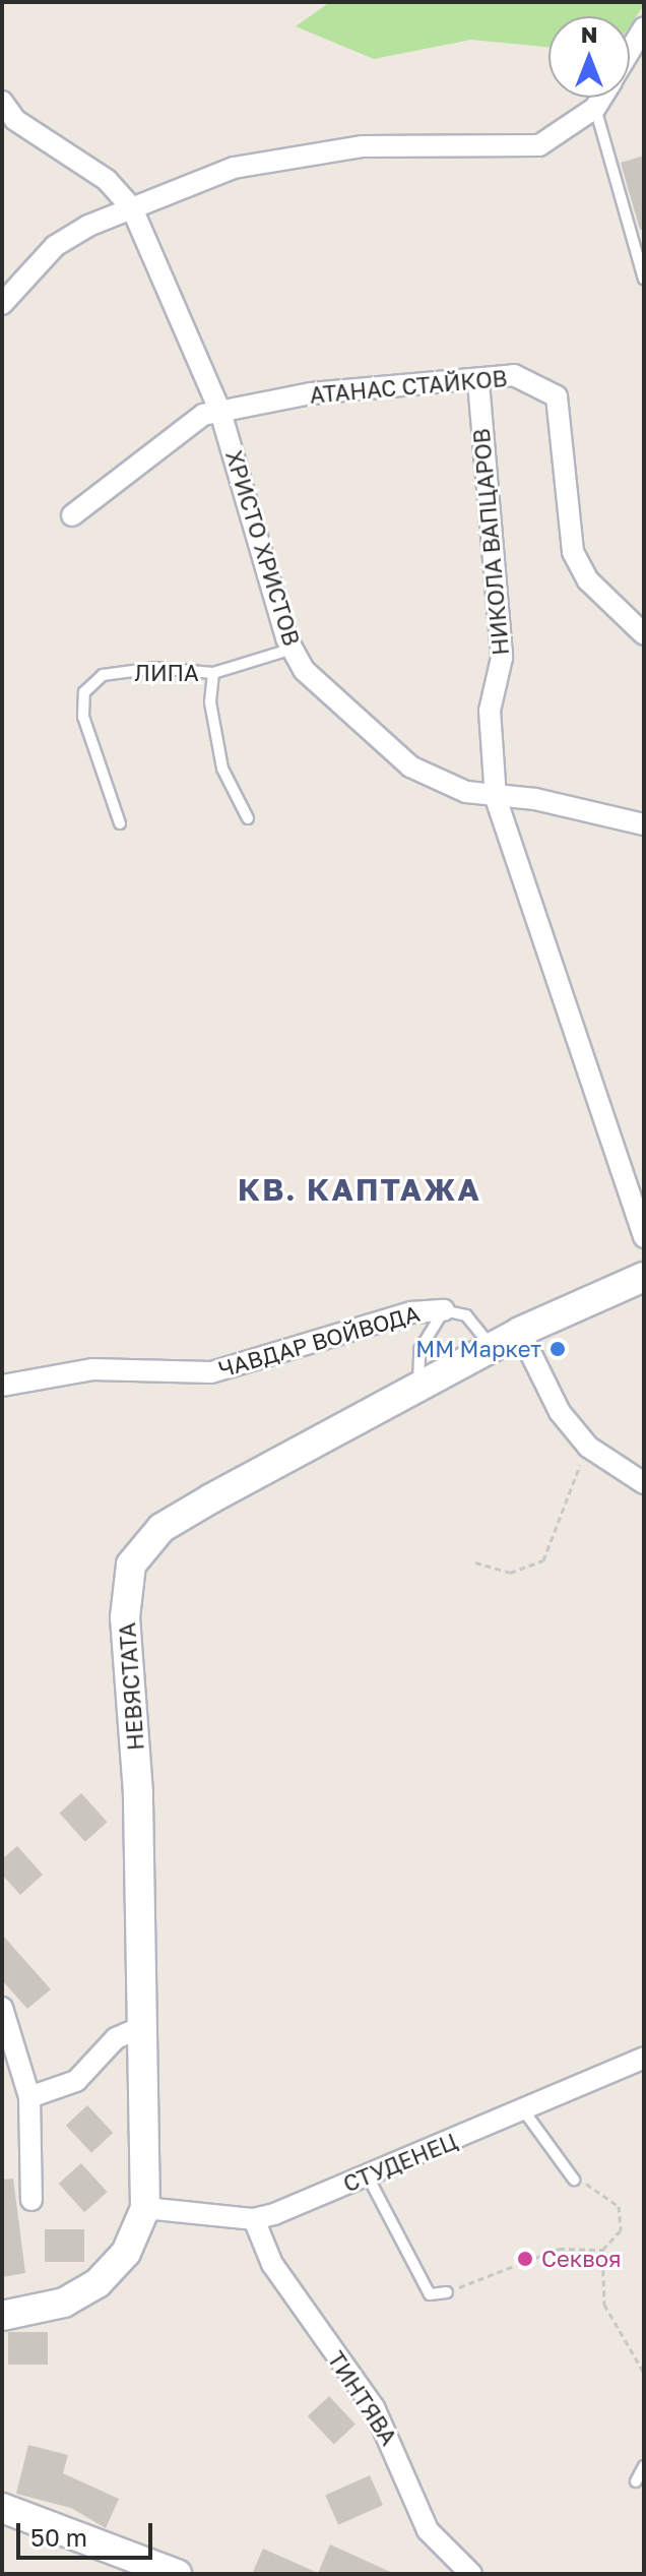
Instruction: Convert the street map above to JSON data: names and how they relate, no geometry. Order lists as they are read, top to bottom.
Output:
{
  "streets": {
    "street": [
      "АТАНАС СТАЙКОВ",
      "НИКОЛА ВАПЦАРОВ",
      "ХРИСТО ХРИСТОВ",
      "ЧАВДАР ВОЙВОДА",
      "НЕВЯСТАТА",
      "СТУДЕНЕЦ",
      "ТИНТЯВА"
    ],
    "lane": ["ЛИПА"]
  },
  "crossings": [
    ["АТАНАС СТАЙКОВ", "НИКОЛА ВАПЦАРОВ"],
    ["АТАНАС СТАЙКОВ", "ХРИСТО ХРИСТОВ"],
    ["НИКОЛА ВАПЦАРОВ", "ХРИСТО ХРИСТОВ"],
    ["ХРИСТО ХРИСТОВ", "ЛИПА"],
    ["НЕВЯСТАТА", "СТУДЕНЕЦ"],
    ["СТУДЕНЕЦ", "ТИНТЯВА"]
  ],
  "districts": ["КВ. КАПТАЖА"],
  "places": ["ММ Маркет", "Секвоя"],
  "scale_bar": "50 m",
  "north": "top"
}
